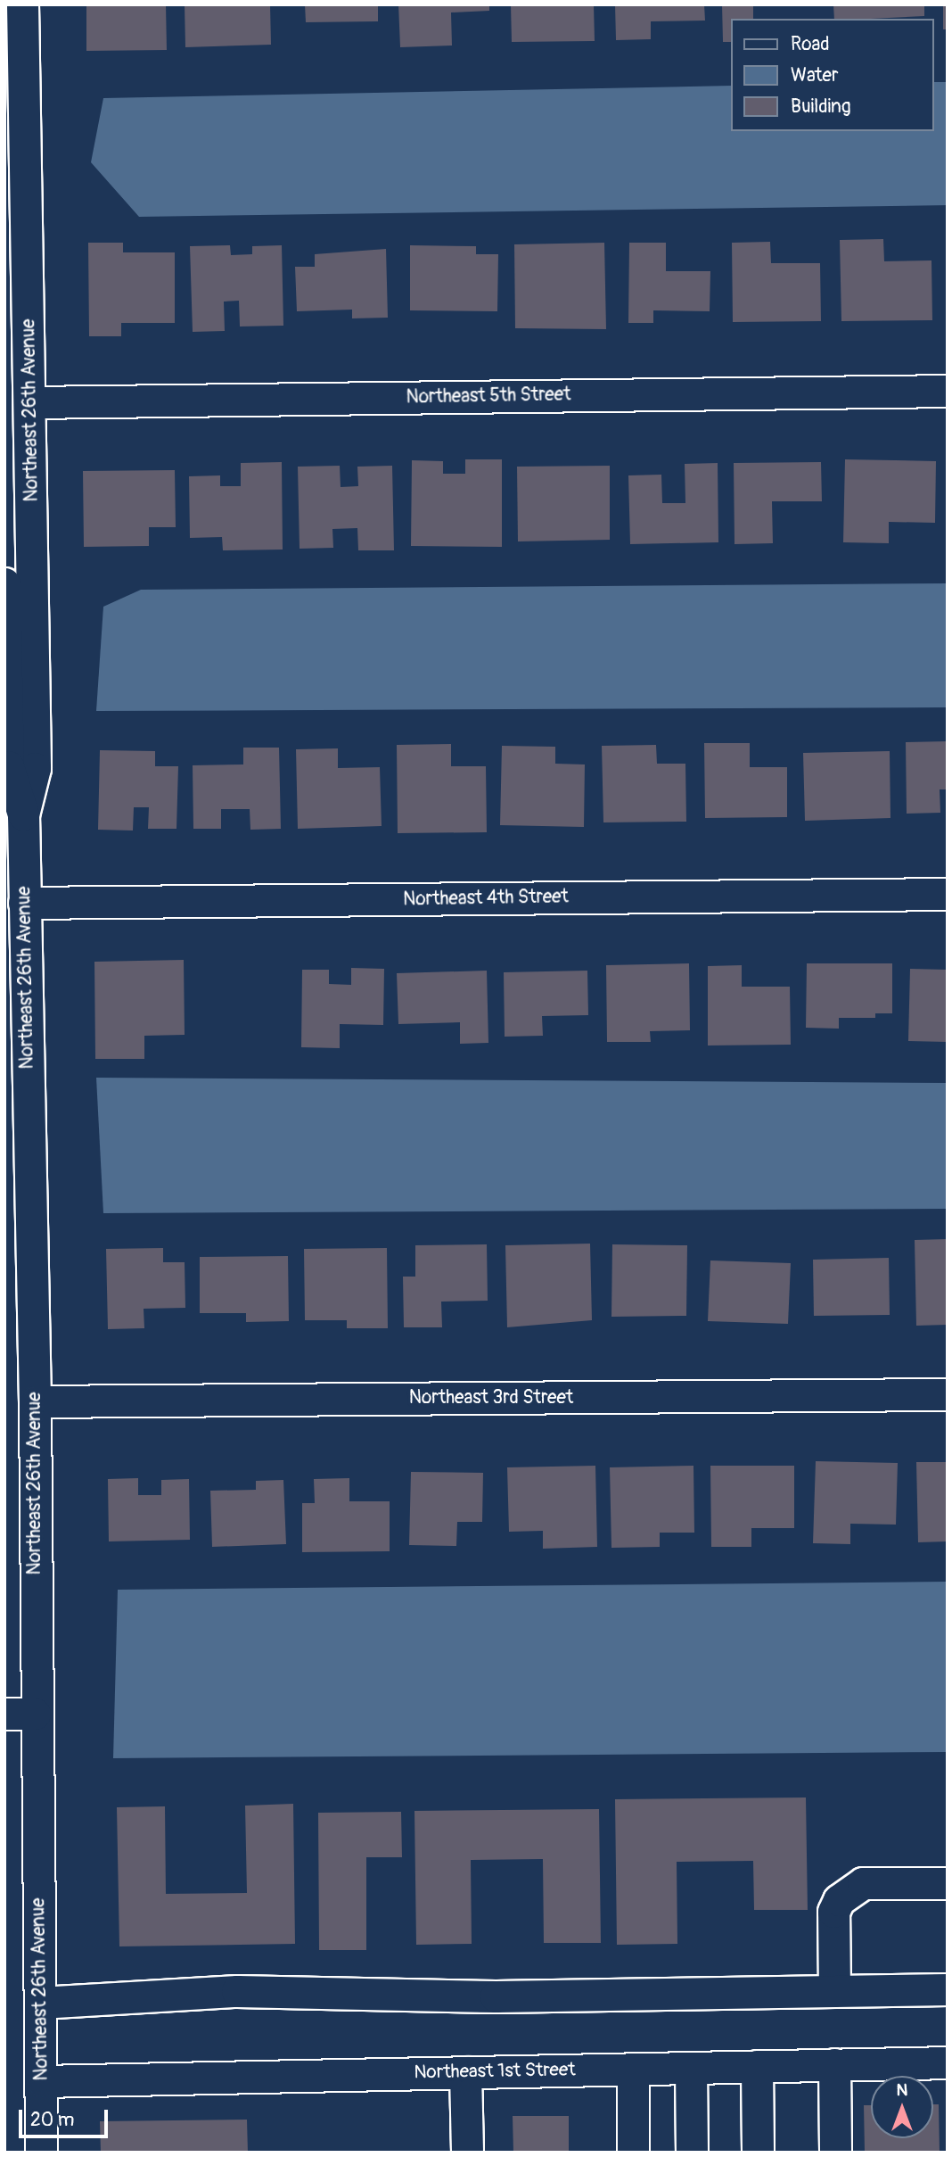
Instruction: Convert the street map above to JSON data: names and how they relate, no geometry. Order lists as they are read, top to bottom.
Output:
{
  "streets": {
    "street": [
      "Northeast 5th Street",
      "Northeast 26th Avenue",
      "Northeast 4th Street",
      "Northeast 3rd Street",
      "Northeast 1st Street"
    ]
  },
  "crossings": [
    ["Northeast 5th Street", "Northeast 26th Avenue"],
    ["Northeast 26th Avenue", "Northeast 4th Street"],
    ["Northeast 26th Avenue", "Northeast 3rd Street"],
    ["Northeast 26th Avenue", "Northeast 1st Street"]
  ],
  "legend": ["Road", "Water", "Building"],
  "scale_bar": "20 m",
  "north": "top"
}
